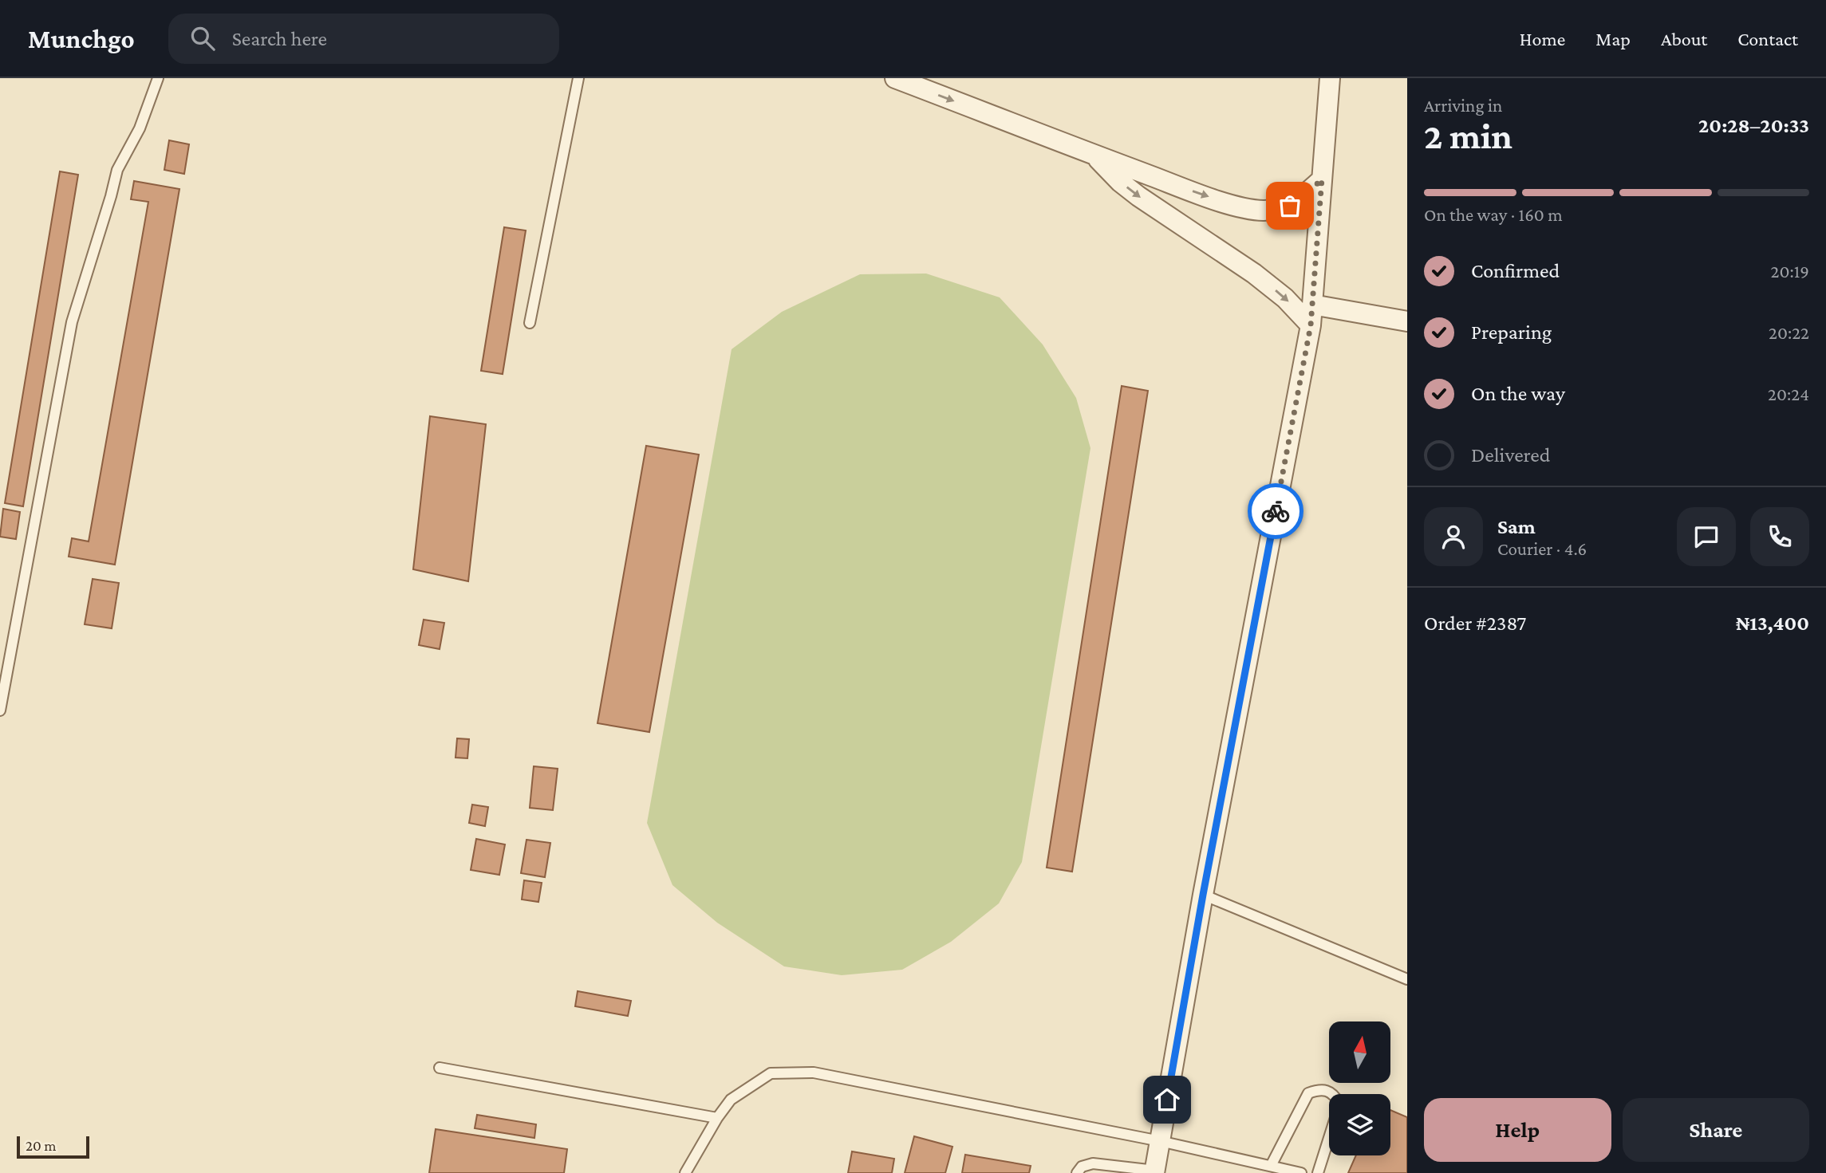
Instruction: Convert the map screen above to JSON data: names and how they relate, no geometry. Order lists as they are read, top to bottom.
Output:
{
  "scale_bar": "20 m",
  "north": "top",
  "page": {
    "header": "Munchgo",
    "search": "Search here",
    "nav": [
      "Home",
      "Map",
      "About",
      "Contact"
    ],
    "heading": ["2 min", "Arriving in", "20:28–20:33"],
    "panel": [
      "Sam",
      "Courier · 4.6",
      "Order #2387",
      "₦13,400"
    ],
    "bar": "On the way · 160 m",
    "list": [
      ["Confirmed", "20:19"],
      ["Preparing", "20:22"],
      ["On the way", "20:24"],
      "Delivered"
    ],
    "buttons": ["Help", "Share"],
    "scale": "20 m"
  }
}
